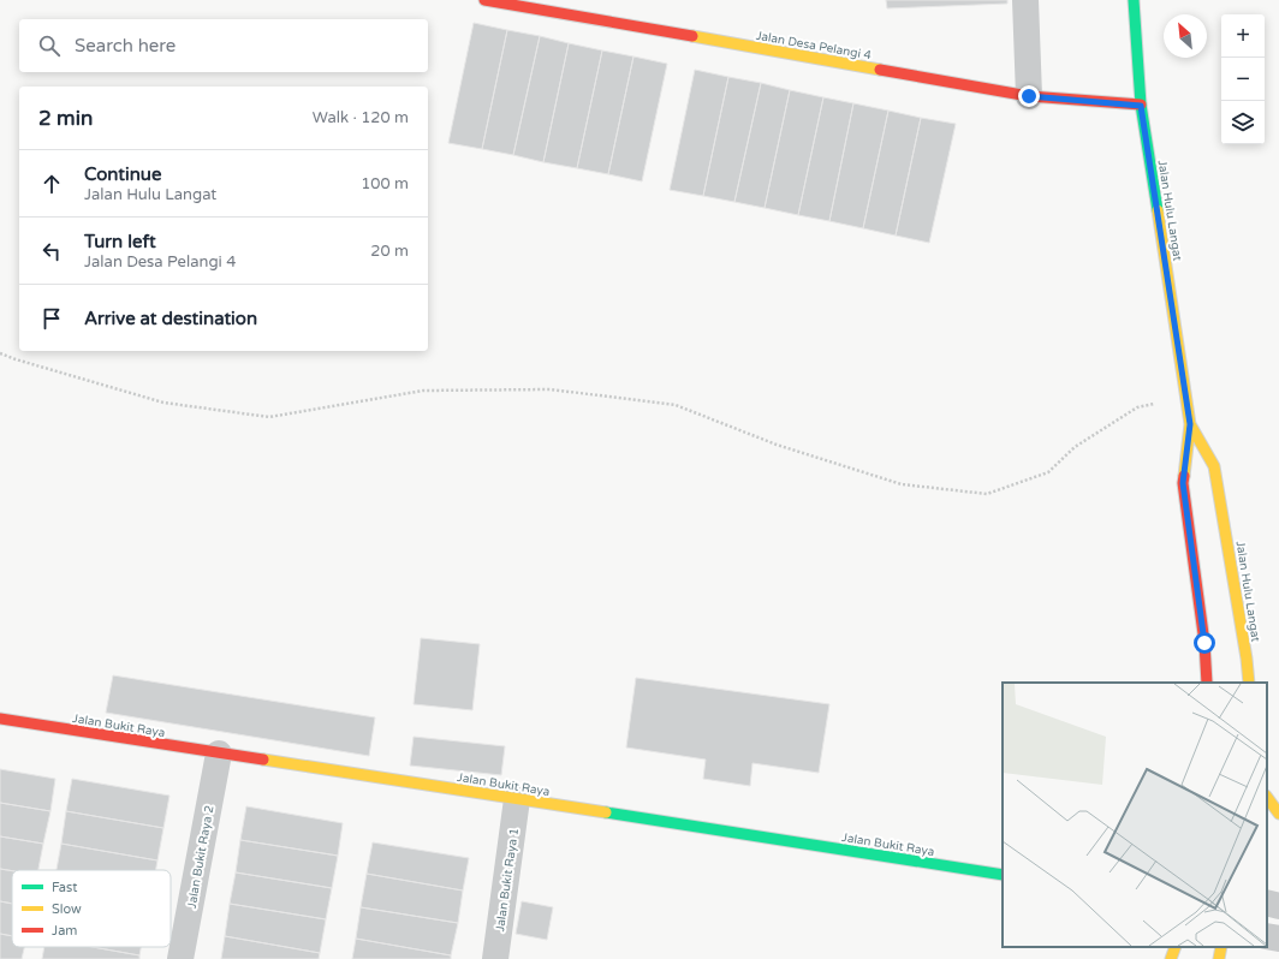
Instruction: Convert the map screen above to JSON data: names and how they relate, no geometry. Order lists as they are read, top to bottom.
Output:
{
  "streets": {
    "street": [
      "Jalan Desa Pelangi 4",
      "Jalan Hulu Langat",
      "Jalan Bukit Raya",
      "Jalan Bukit Raya 2",
      "Jalan Bukit Raya 1"
    ]
  },
  "crossings": [
    ["Jalan Desa Pelangi 4", "Jalan Hulu Langat"],
    ["Jalan Bukit Raya", "Jalan Bukit Raya 2"],
    ["Jalan Bukit Raya", "Jalan Bukit Raya 1"]
  ],
  "legend": ["Fast", "Slow", "Jam"],
  "north": "top left",
  "page": {
    "map_buttons": ["+", "−"],
    "search": "Search here",
    "heading": ["2 min", "Walk · 120 m"],
    "list": [
      ["Continue", "Jalan Hulu Langat", "100 m"],
      ["Turn left", "Jalan Desa Pelangi 4", "20 m"],
      "Arrive at destination"
    ]
  }
}
